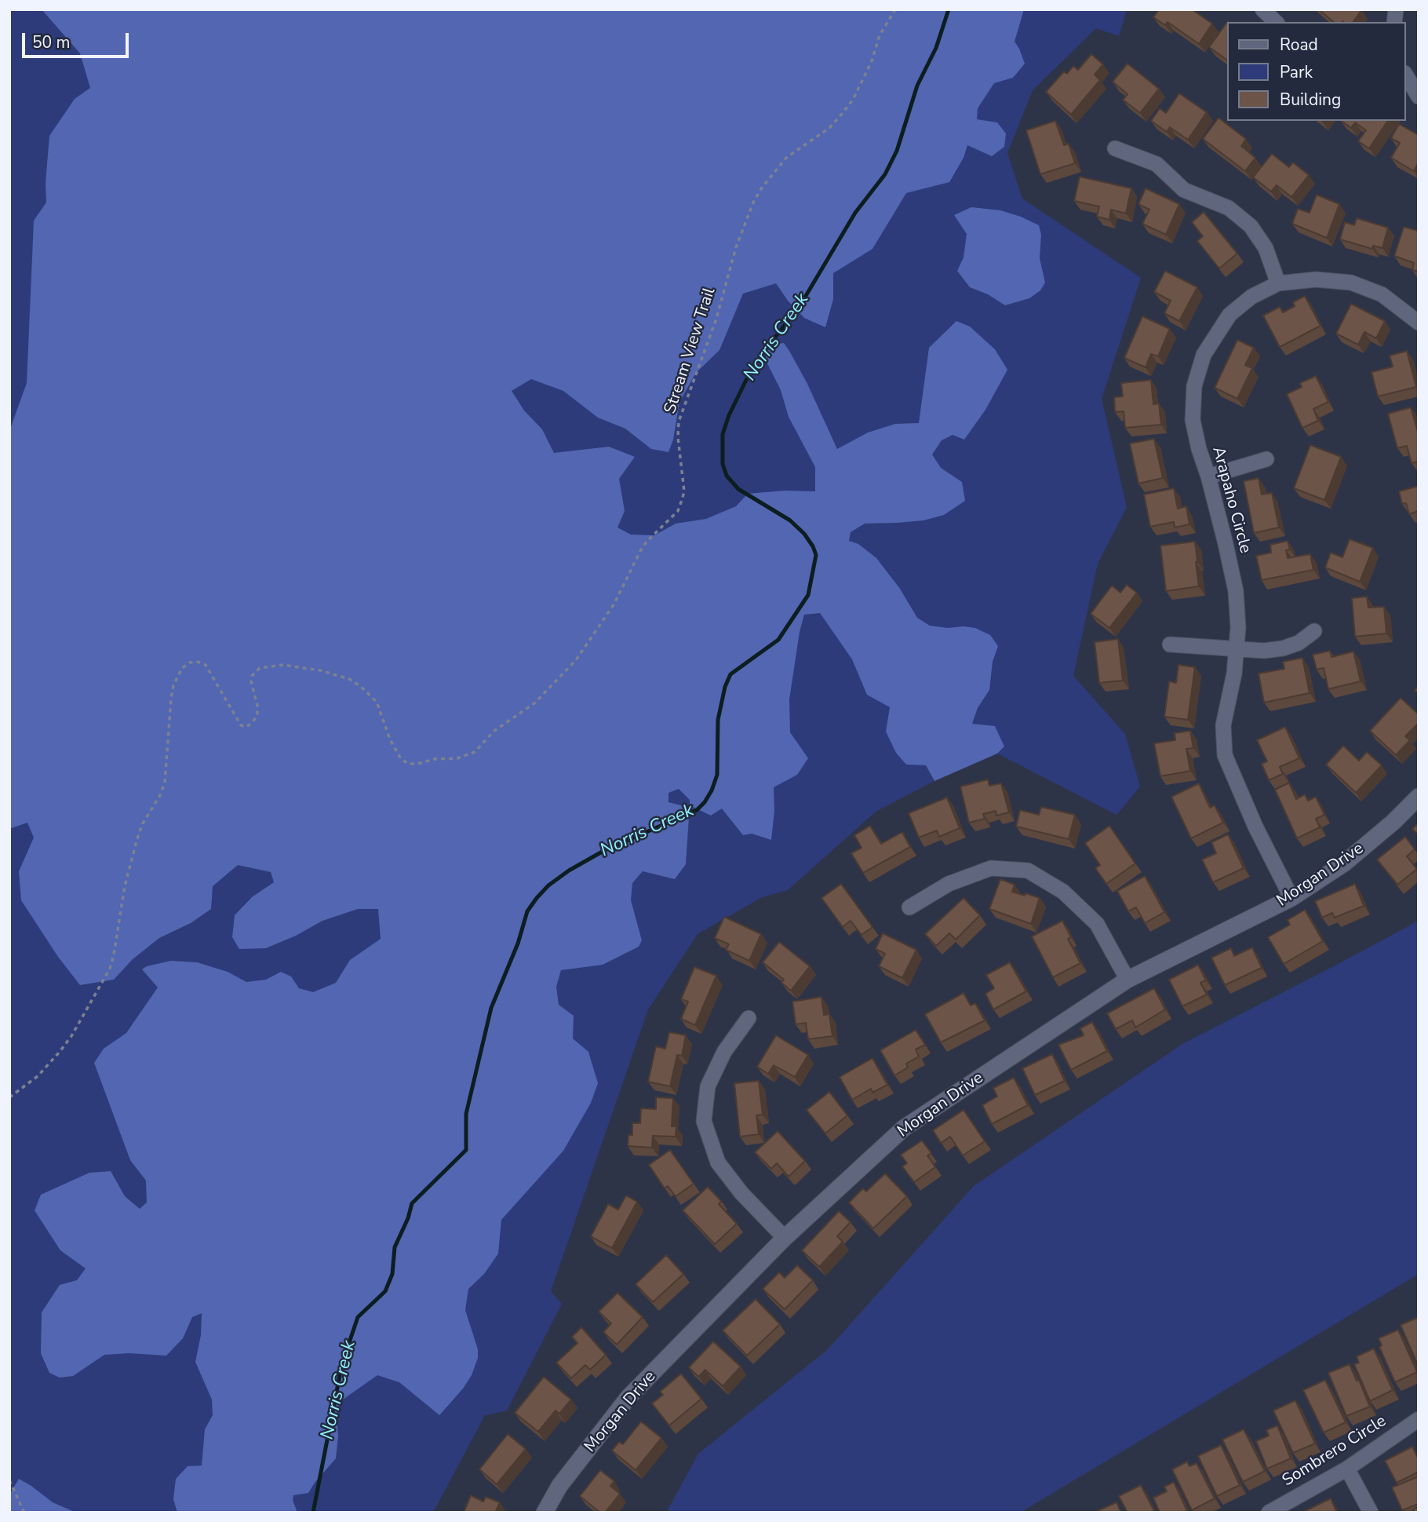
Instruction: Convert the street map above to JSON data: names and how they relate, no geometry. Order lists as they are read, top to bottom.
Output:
{
  "streets": {
    "street": ["Arapaho Circle", "Morgan Drive", "Sombrero Circle"],
    "path": ["Stream View Trail"]
  },
  "crossings": [
    ["Arapaho Circle", "Morgan Drive"]
  ],
  "water": ["Norris Creek"],
  "legend": ["Road", "Park", "Building"],
  "scale_bar": "50 m"
}
